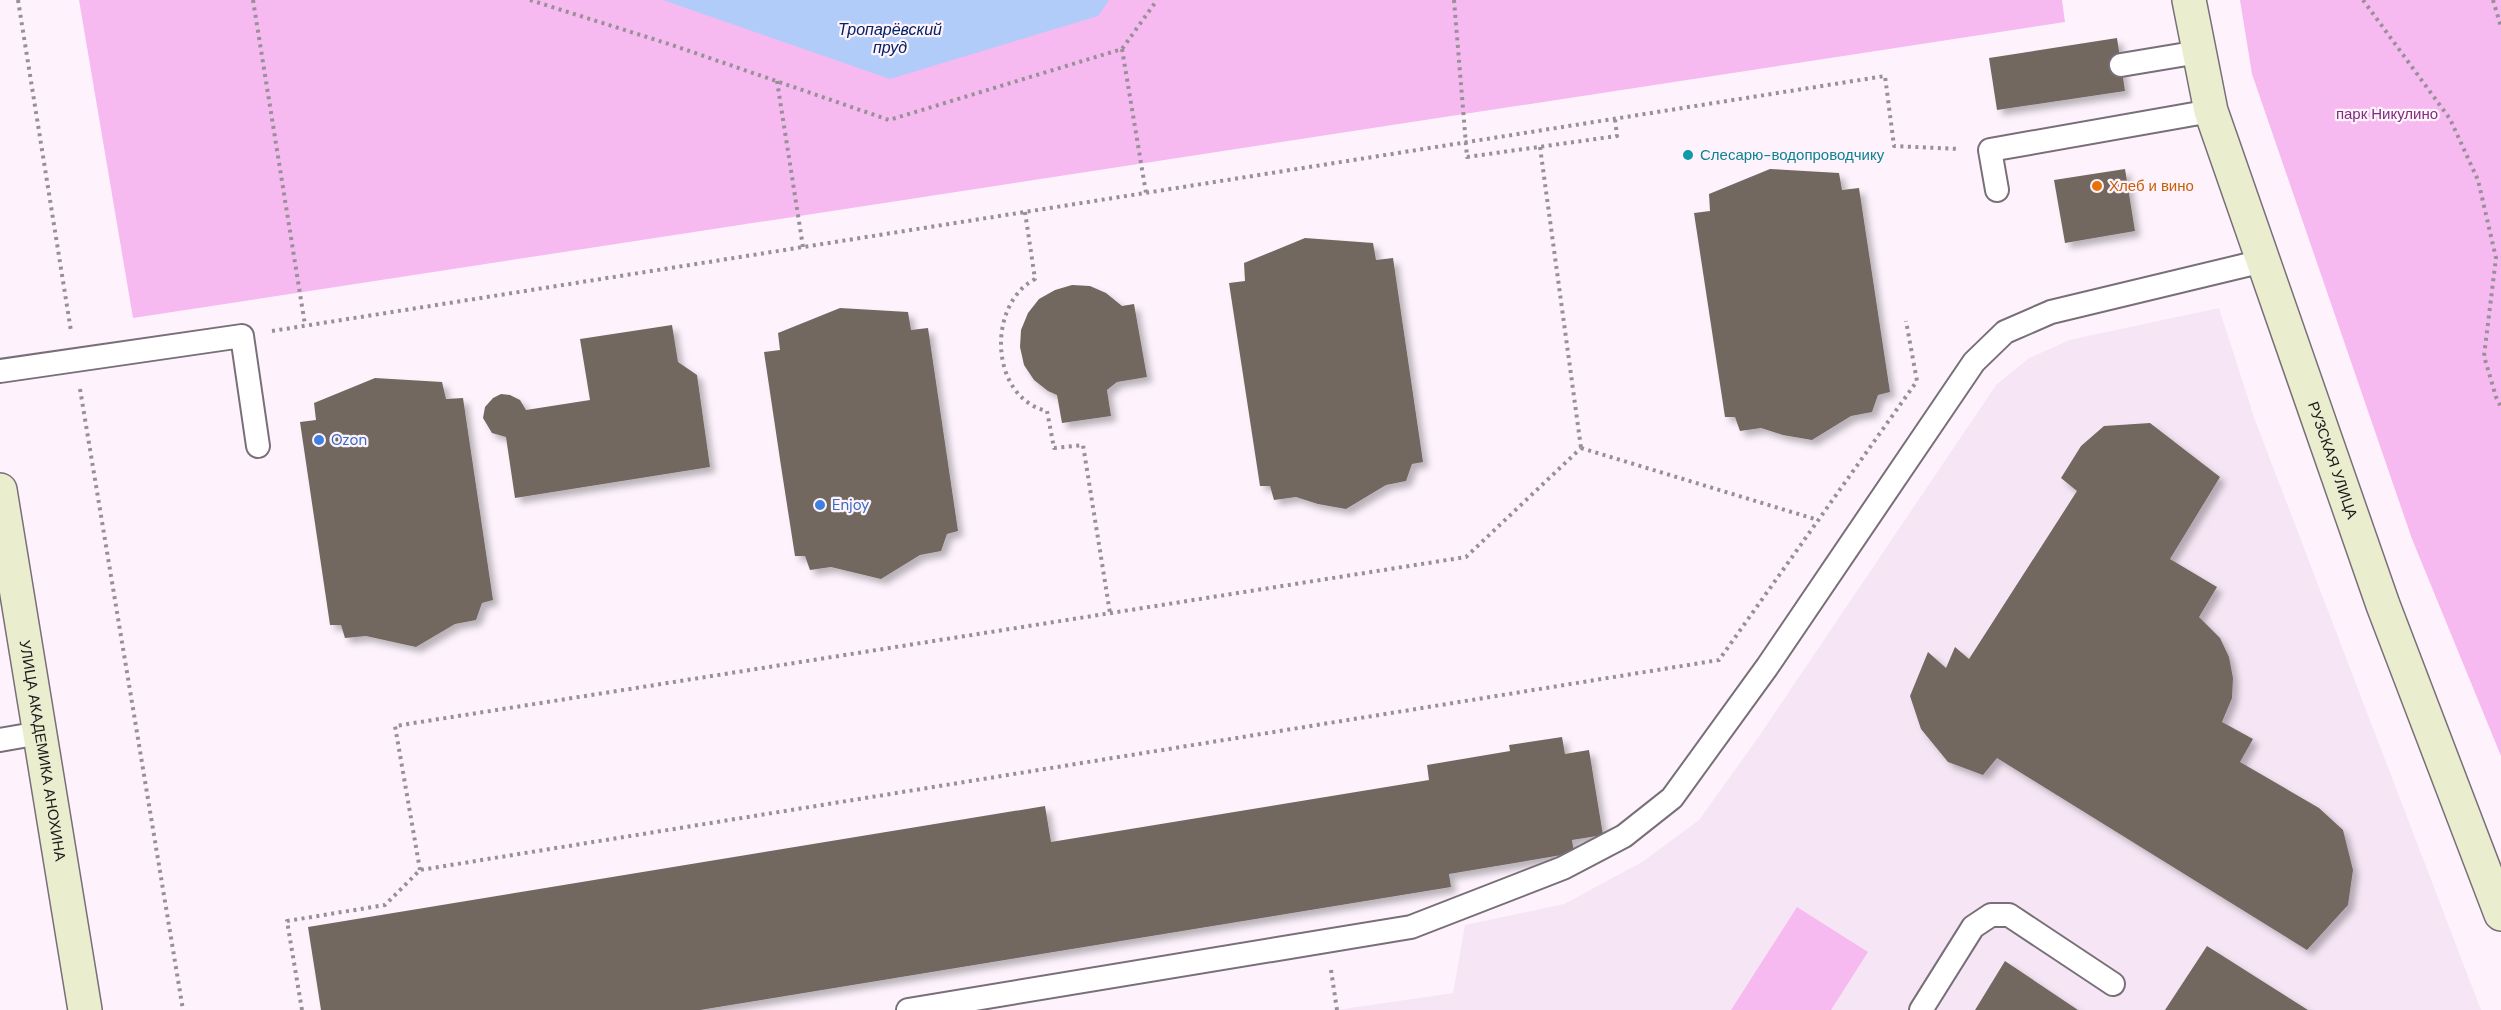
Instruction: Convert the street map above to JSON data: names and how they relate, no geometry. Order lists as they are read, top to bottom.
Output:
{
  "streets": {
    "street": ["РУЗСКАЯ УЛИЦА", "УЛИЦА АКАДЕМИКА АНОХИНА"]
  },
  "water": ["Тропарёвский пруд"],
  "parks": ["парк Никулино"],
  "places": [
    "Слесарю-водопроводчику",
    "Хлеб и вино",
    "Ozon",
    "Enjoy"
  ]
}
